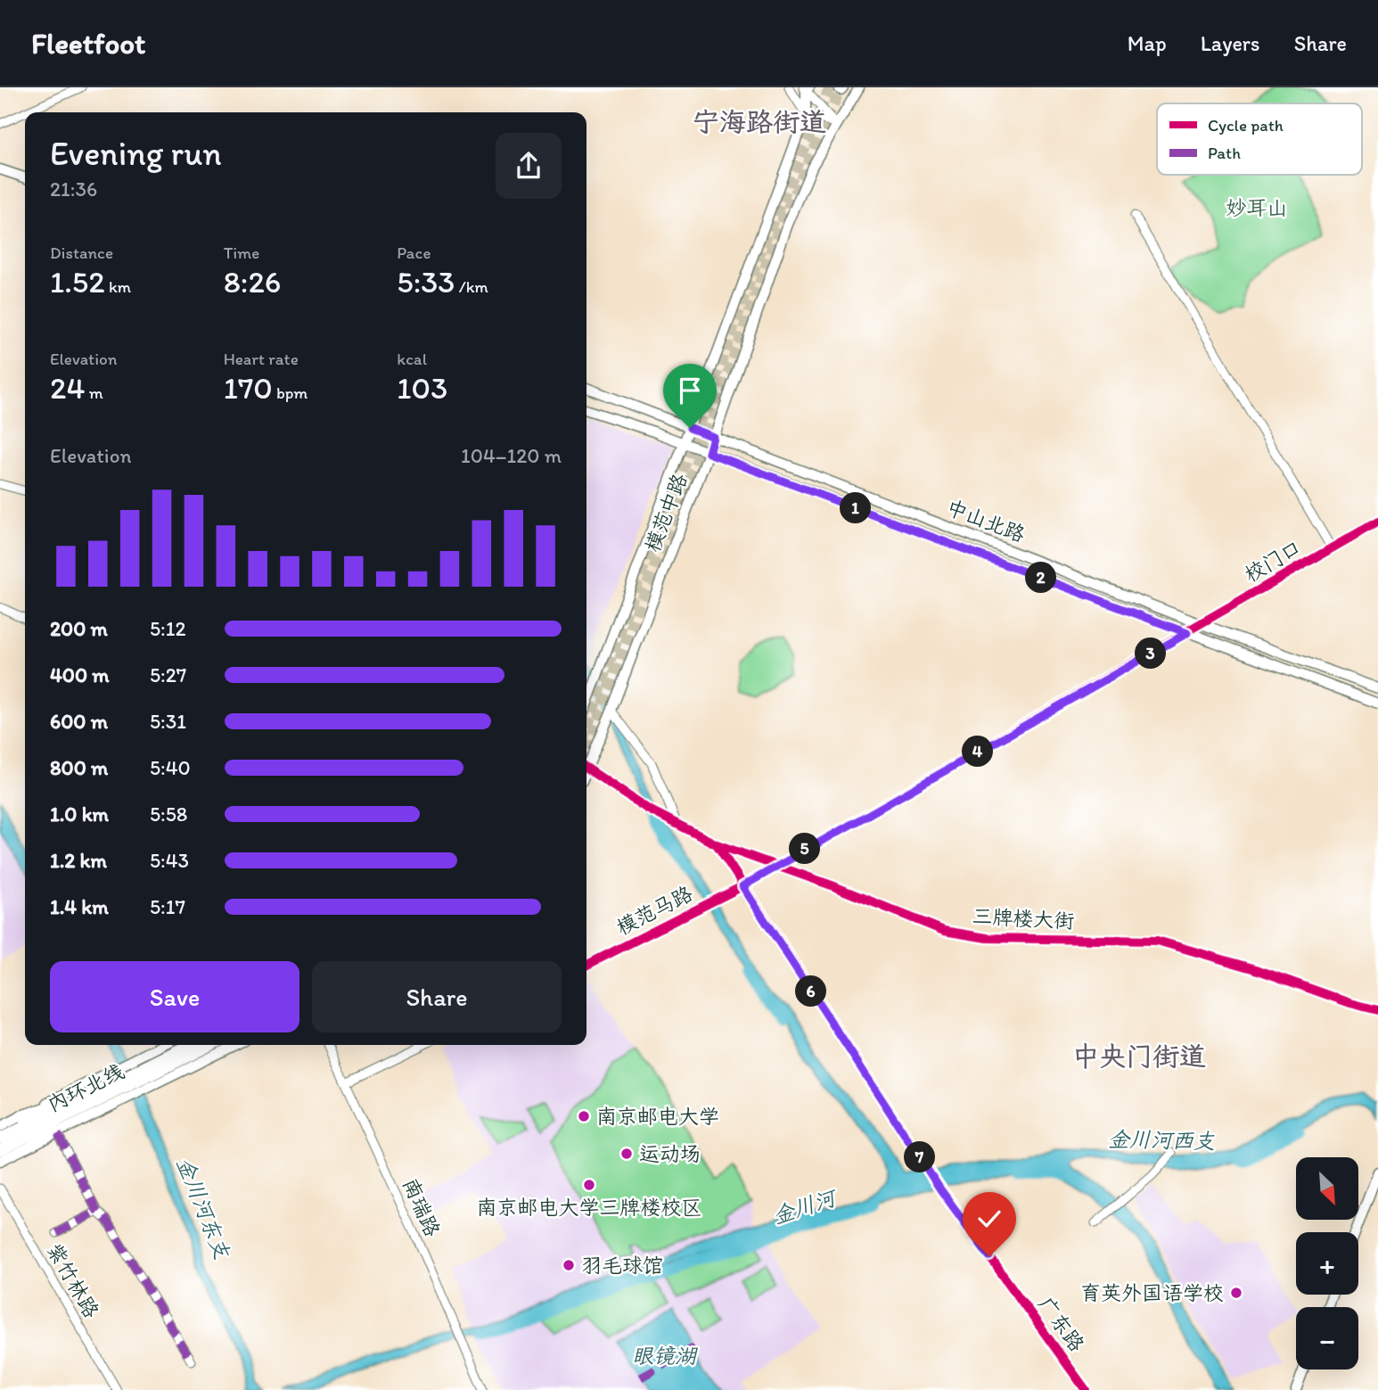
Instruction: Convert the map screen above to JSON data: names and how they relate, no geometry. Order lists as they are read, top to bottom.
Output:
{
  "streets": {
    "highway": ["内环北线"],
    "main road": ["模范中路", "中山北路"],
    "street": [
      "校门口",
      "模范马路",
      "三牌楼大街",
      "南瑞路",
      "紫竹林路",
      "广东路"
    ]
  },
  "crossings": [
    ["模范中路", "中山北路"],
    ["中山北路", "校门口"],
    ["校门口", "模范马路"],
    ["校门口", "三牌楼大街"],
    ["模范马路", "三牌楼大街"],
    ["模范马路", "广东路"],
    ["三牌楼大街", "广东路"]
  ],
  "districts": ["宁海路街道", "中央门街道"],
  "water": [
    "金川河西支",
    "金川河",
    "金川河东支",
    "眼镜湖"
  ],
  "parks": ["妙耳山"],
  "places": [
    "南京邮电大学",
    "运动场",
    "南京邮电大学三牌楼校区",
    "羽毛球馆",
    "育英外国语学校"
  ],
  "legend": ["Cycle path", "Path"],
  "north": "bottom right",
  "page": {
    "header": "Fleetfoot",
    "nav": ["Map", "Layers", "Share"],
    "heading": ["Evening run", "21:36"],
    "stats": [
      ["Distance", "1.52 km"],
      ["Time", "8:26"],
      ["Pace", "5:33 /km"],
      ["Elevation", "24 m"],
      ["Heart rate", "170 bpm"],
      ["kcal", "103"]
    ],
    "chart": ["Elevation", "104–120 m"],
    "pins": [
      "1",
      "2",
      "3",
      "4",
      "5",
      "6",
      "7"
    ],
    "list": [
      {
        "name": "200 m",
        "note": "5:12"
      },
      {
        "name": "400 m",
        "note": "5:27"
      },
      {
        "name": "600 m",
        "note": "5:31"
      },
      {
        "name": "800 m",
        "note": "5:40"
      },
      {
        "name": "1.0 km",
        "note": "5:58"
      },
      {
        "name": "1.2 km",
        "note": "5:43"
      },
      {
        "name": "1.4 km",
        "note": "5:17"
      }
    ],
    "buttons": ["Save", "Share"],
    "map_buttons": ["+", "−"]
  }
}
